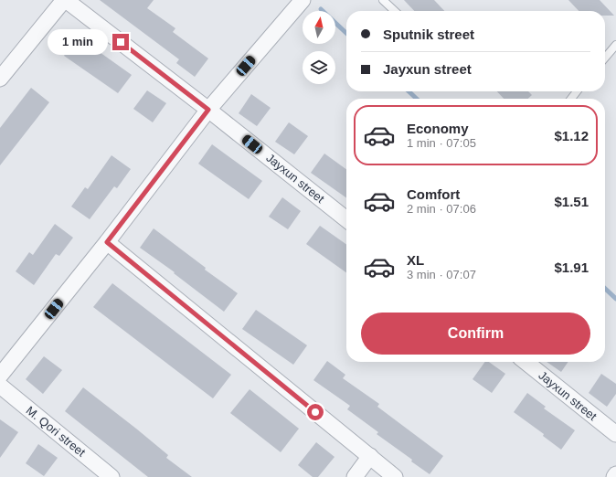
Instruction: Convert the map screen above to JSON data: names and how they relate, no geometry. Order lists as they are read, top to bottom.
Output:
{
  "streets": {
    "street": ["Jayxun street", "M. Qori street"]
  },
  "north": "top",
  "page": {
    "banner": ["Sputnik street", "Jayxun street"],
    "bubble": "1 min",
    "list": [
      {
        "name": "Economy",
        "note": "1 min · 07:05",
        "value": "$1.12"
      },
      {
        "name": "Comfort",
        "note": "2 min · 07:06",
        "value": "$1.51"
      },
      {
        "name": "XL",
        "note": "3 min · 07:07",
        "value": "$1.91"
      }
    ],
    "buttons": "Confirm"
  }
}
